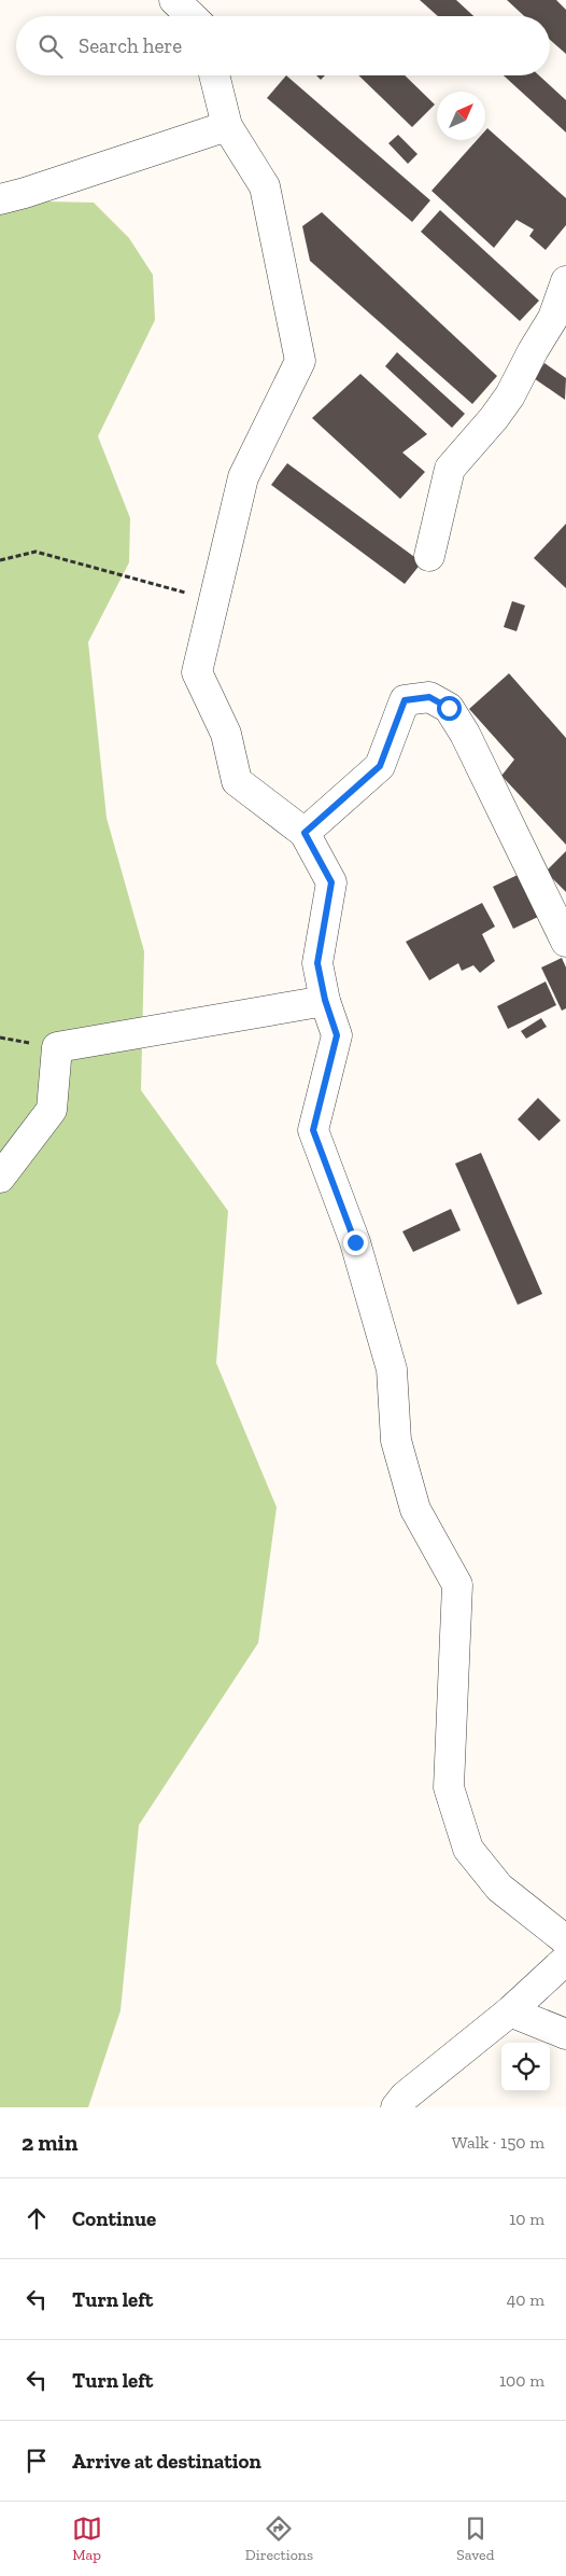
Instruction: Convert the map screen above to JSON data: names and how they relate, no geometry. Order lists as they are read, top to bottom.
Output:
{
  "north": "top right",
  "page": {
    "search": "Search here",
    "heading": ["2 min", "Walk · 150 m"],
    "list": [
      ["Continue", "10 m"],
      ["Turn left", "40 m"],
      ["Turn left", "100 m"],
      "Arrive at destination"
    ],
    "nav": ["Map", "Directions", "Saved"]
  }
}
